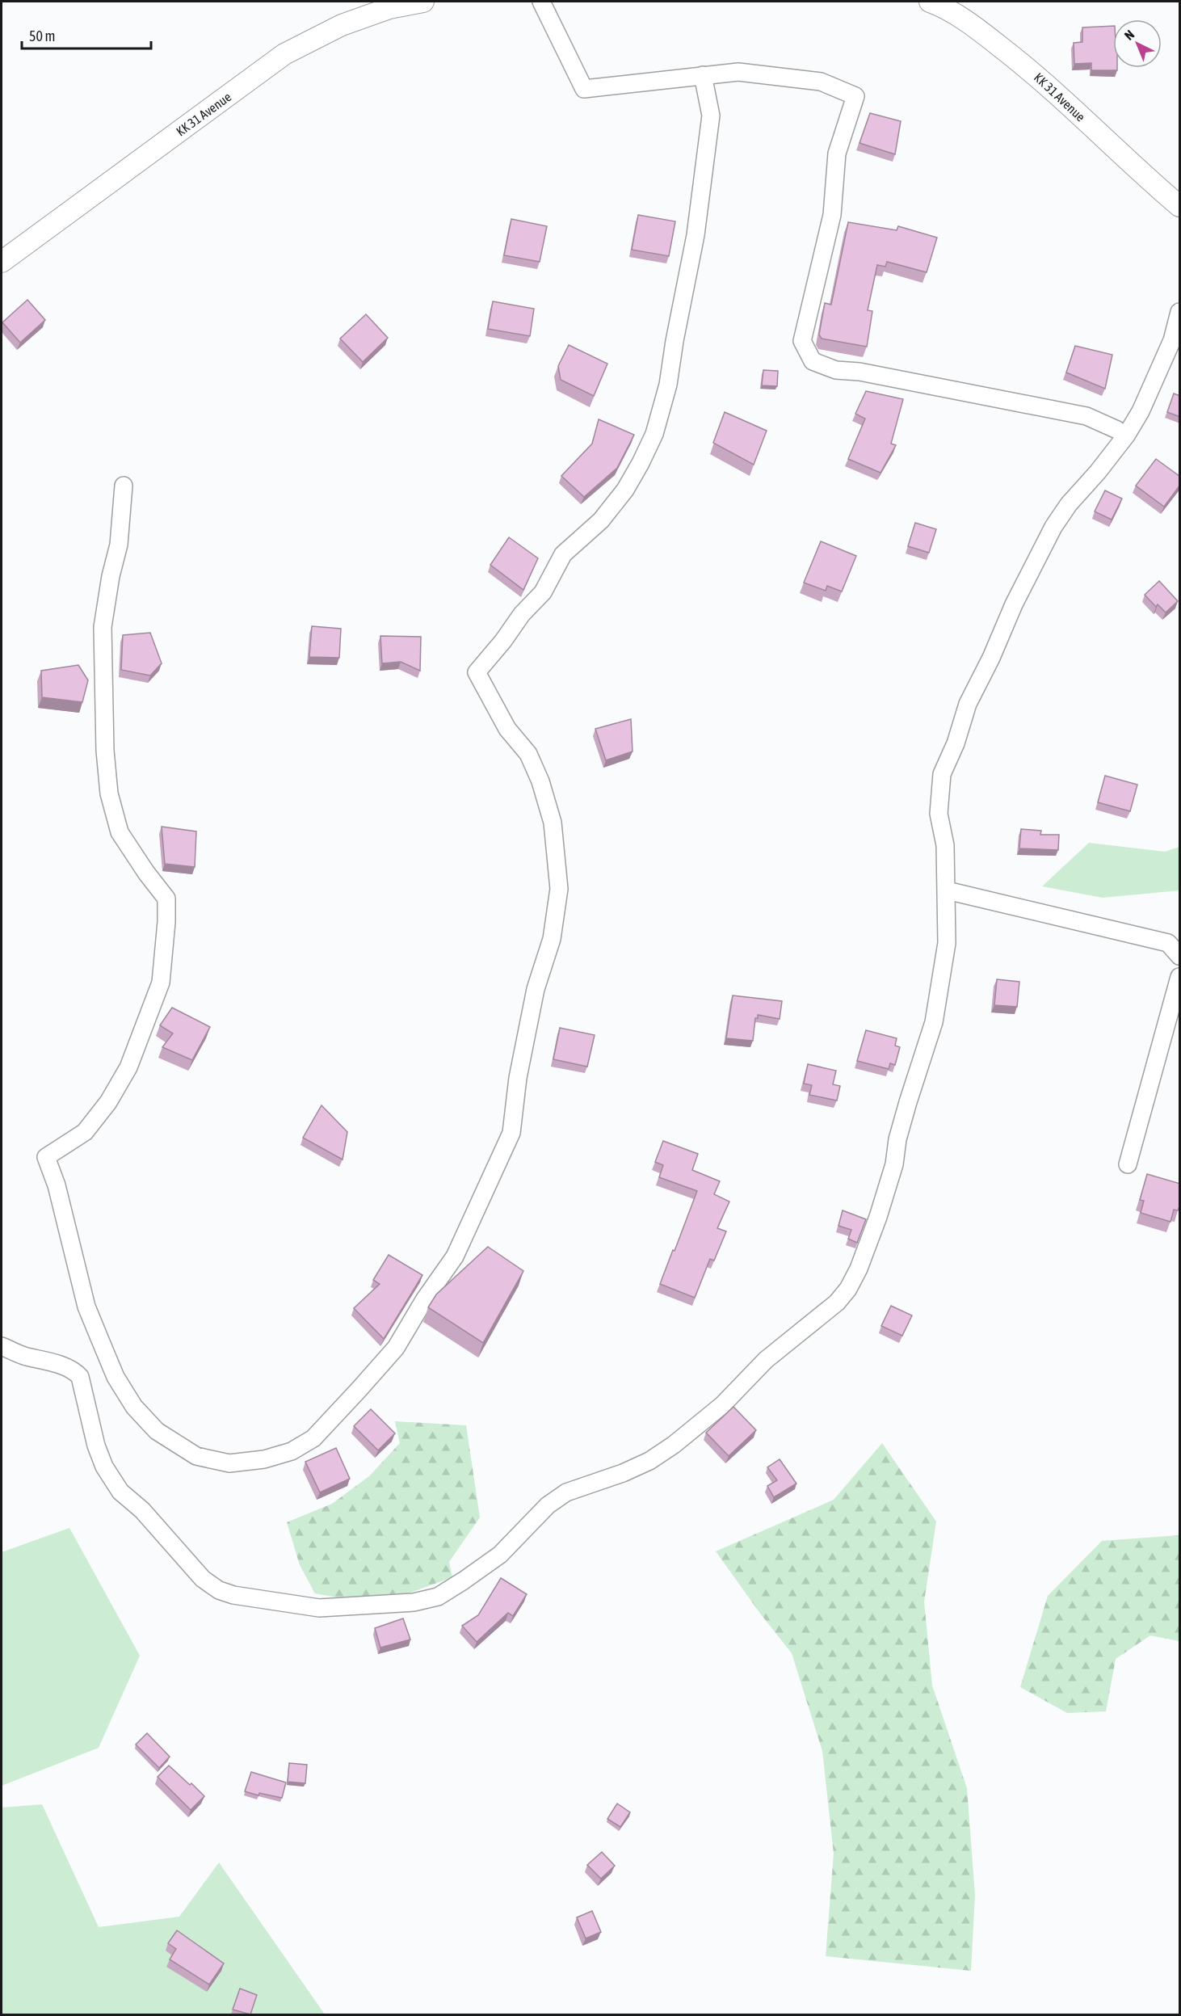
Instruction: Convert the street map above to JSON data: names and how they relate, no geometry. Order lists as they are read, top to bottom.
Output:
{
  "streets": {
    "main road": ["KK 31 Avenue"]
  },
  "scale_bar": "50 m",
  "north": "top left"
}
